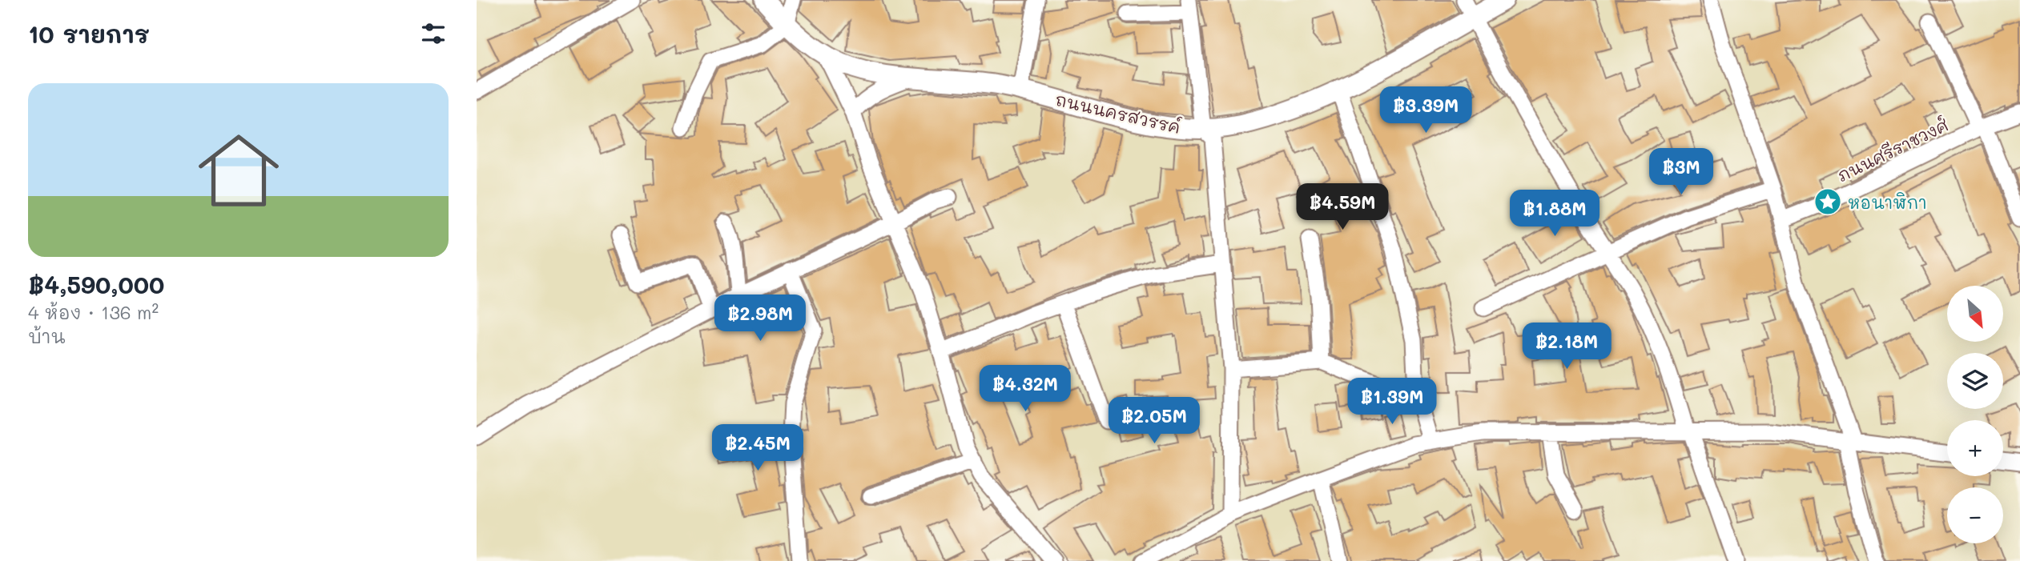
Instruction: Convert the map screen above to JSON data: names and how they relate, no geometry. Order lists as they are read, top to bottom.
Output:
{
  "streets": {
    "main road": ["ถนนนครสวรรค์"],
    "street": ["ภนนศรีราชวงศ์"]
  },
  "places": {
    "place": ["หอนาฬิกา"]
  },
  "north": "bottom right",
  "page": {
    "heading": "10 รายการ",
    "list": [
      {
        "name": "฿4,590,000",
        "note": "4 ห้อง · 136 m² · บ้าน"
      }
    ],
    "price": [
      "฿3.39M",
      "฿3M",
      "฿4.59M",
      "฿1.88M",
      "฿2.98M",
      "฿2.18M",
      "฿4.32M",
      "฿1.39M",
      "฿2.05M",
      "฿2.45M"
    ],
    "map_buttons": ["+", "−"]
  }
}
